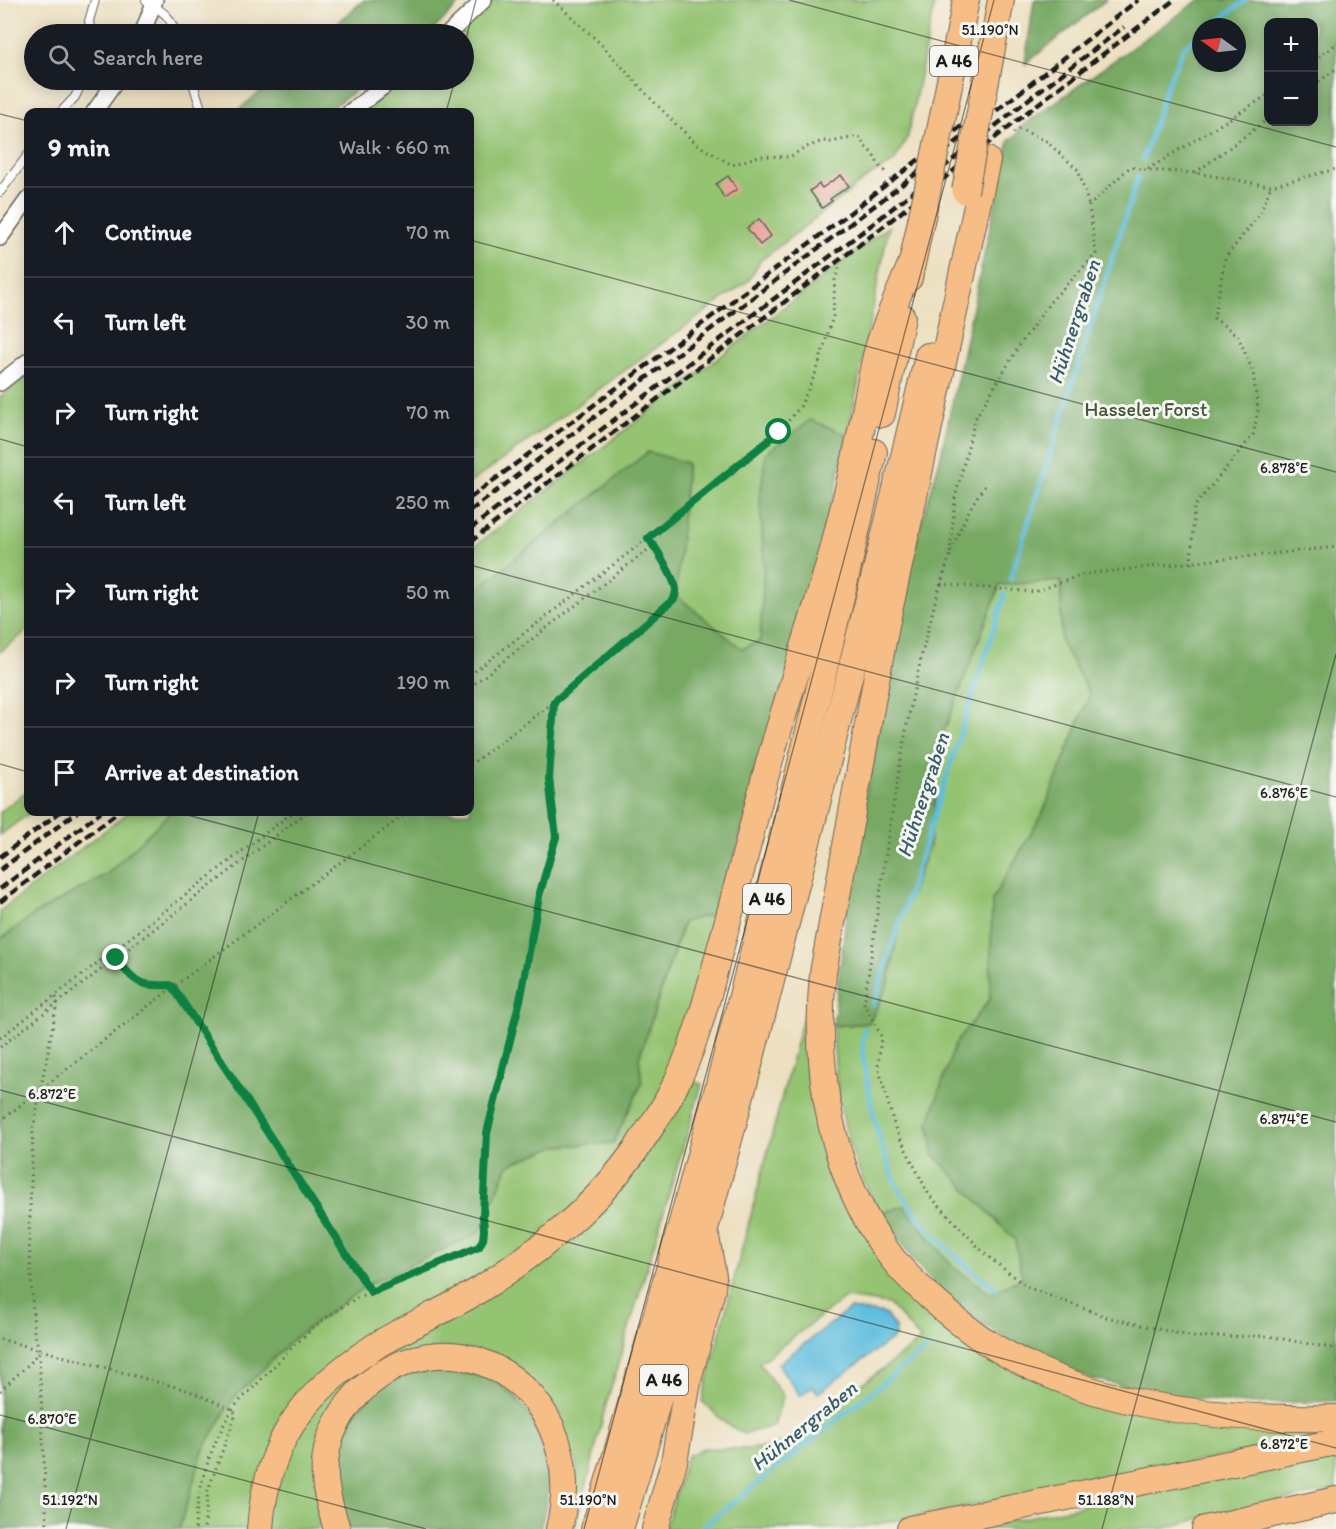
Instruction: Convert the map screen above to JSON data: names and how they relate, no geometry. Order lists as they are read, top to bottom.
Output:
{
  "streets": {
    "highway": ["A 46"]
  },
  "water": ["Hühnergraben"],
  "parks": ["Hasseler Forst"],
  "north": "left",
  "page": {
    "map_buttons": ["+", "−"],
    "search": "Search here",
    "heading": ["9 min", "Walk · 660 m"],
    "list": [
      ["Continue", "70 m"],
      ["Turn left", "30 m"],
      ["Turn right", "70 m"],
      ["Turn left", "250 m"],
      ["Turn right", "50 m"],
      ["Turn right", "190 m"],
      "Arrive at destination"
    ]
  },
  "coordinates": [
    "51.190°N",
    "6.878°E",
    "6.876°E",
    "6.872°E",
    "6.874°E",
    "6.870°E",
    "51.192°N",
    "51.188°N"
  ]
}
